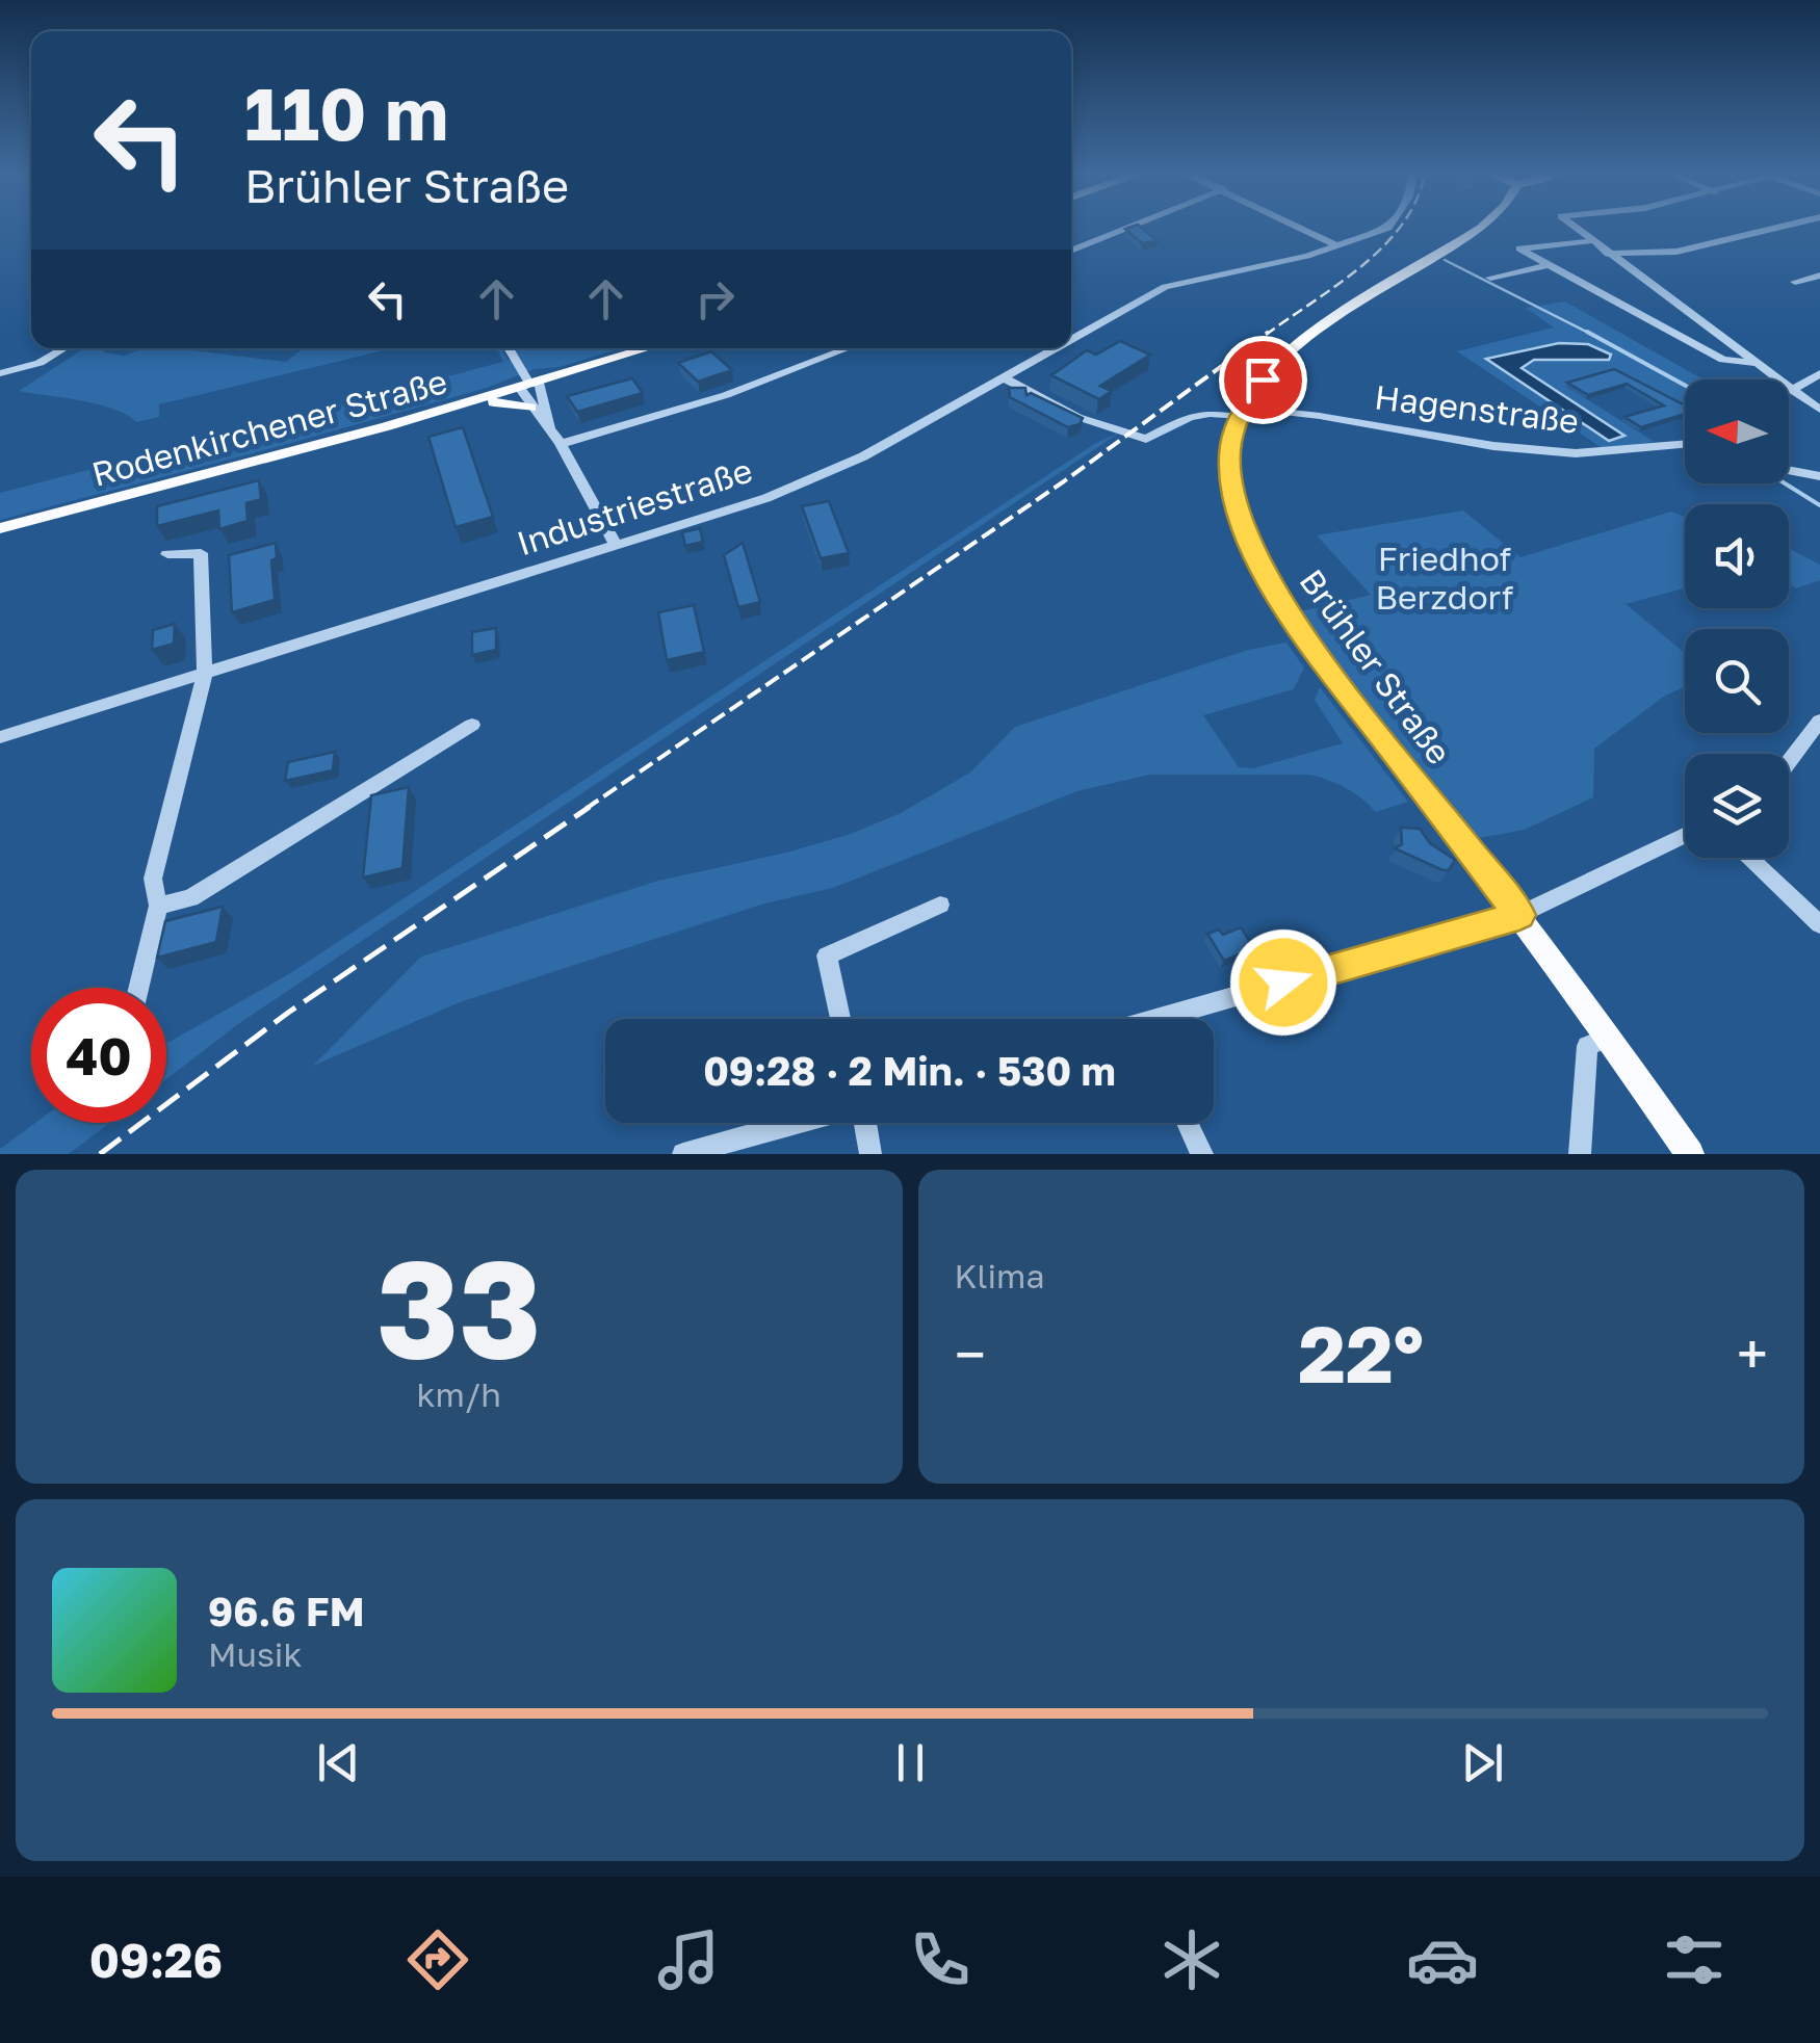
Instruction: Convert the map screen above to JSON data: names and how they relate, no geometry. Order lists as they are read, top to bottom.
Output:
{
  "streets": {
    "main road": ["Rodenkirchener Straße", "Brühler Straße"],
    "street": ["Hagenstraße", "Industriestraße"]
  },
  "crossings": [
    ["Hagenstraße", "Industriestraße"],
    ["Hagenstraße", "Brühler Straße"]
  ],
  "parks": ["Friedhof Berzdorf"],
  "north": "left",
  "page": {
    "turn": ["110 m", "Brühler Straße"],
    "limit": "40",
    "trip": "09:28 · 2 Min. · 530 m",
    "tile": [
      ["33", "km/h"],
      "Klima"
    ],
    "heat": ["−", "22°", "+"],
    "song": ["96.6 FM", "Musik"],
    "tabs": "09:26"
  }
}
